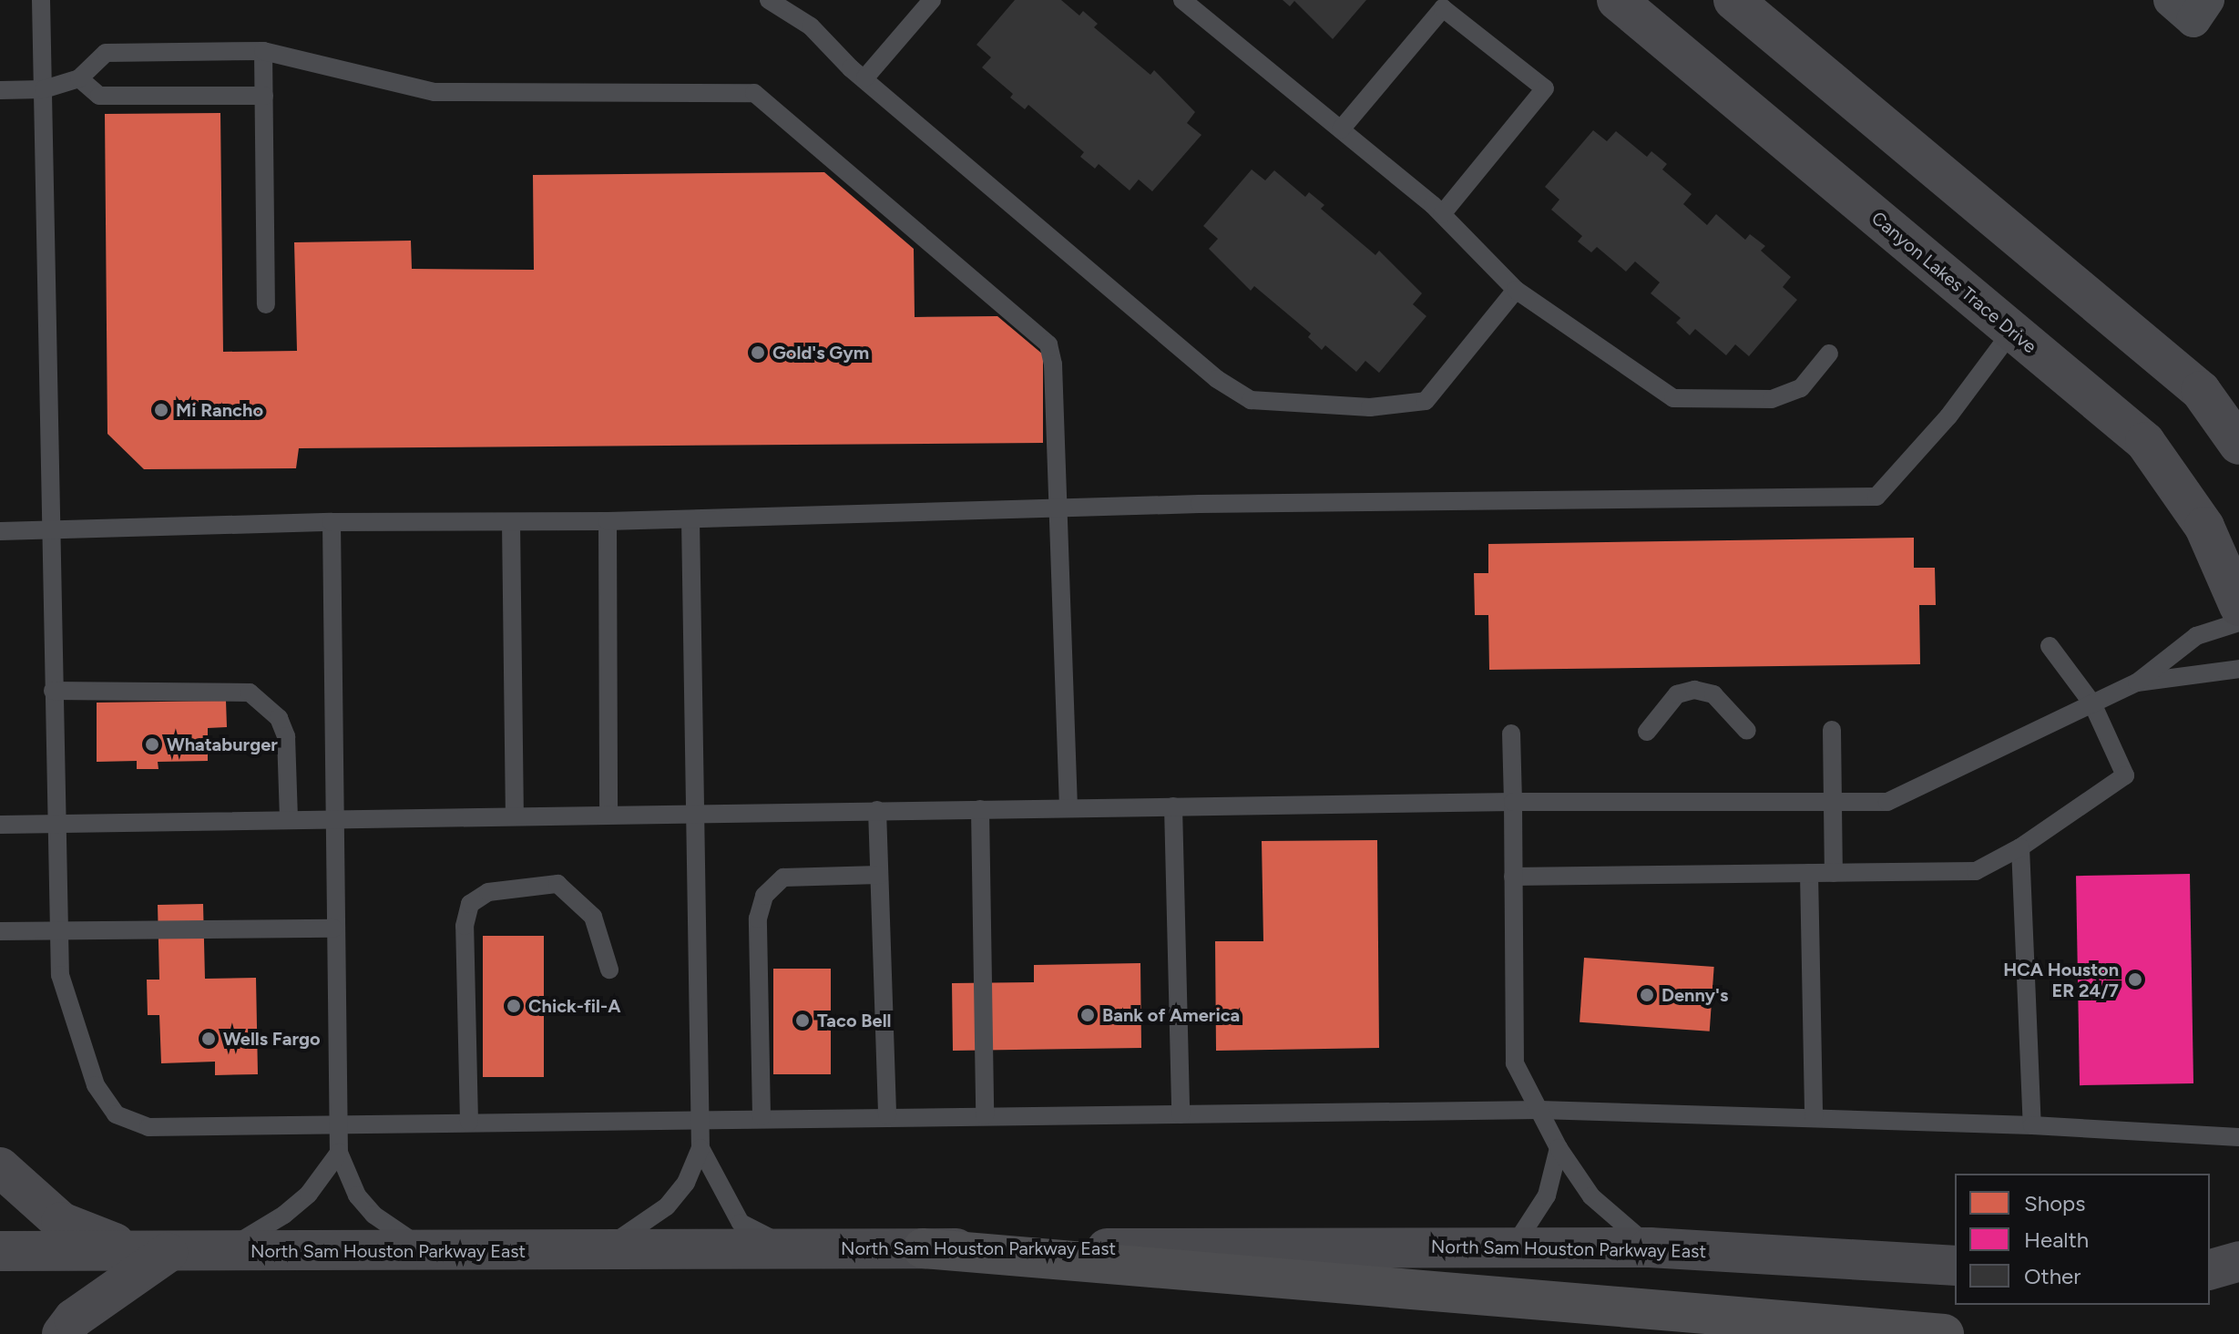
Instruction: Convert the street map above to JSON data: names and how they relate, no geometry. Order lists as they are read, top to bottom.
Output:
{
  "streets": {
    "main road": ["Canyon Lakes Trace Drive", "North Sam Houston Parkway East"]
  },
  "places": [
    "Gold's Gym",
    "Mi Rancho",
    "Whataburger",
    "HCA Houston ER 24/7",
    "Denny's",
    "Chick-fil-A",
    "Bank of America",
    "Taco Bell",
    "Wells Fargo"
  ],
  "legend": ["Shops", "Health", "Other"]
}
